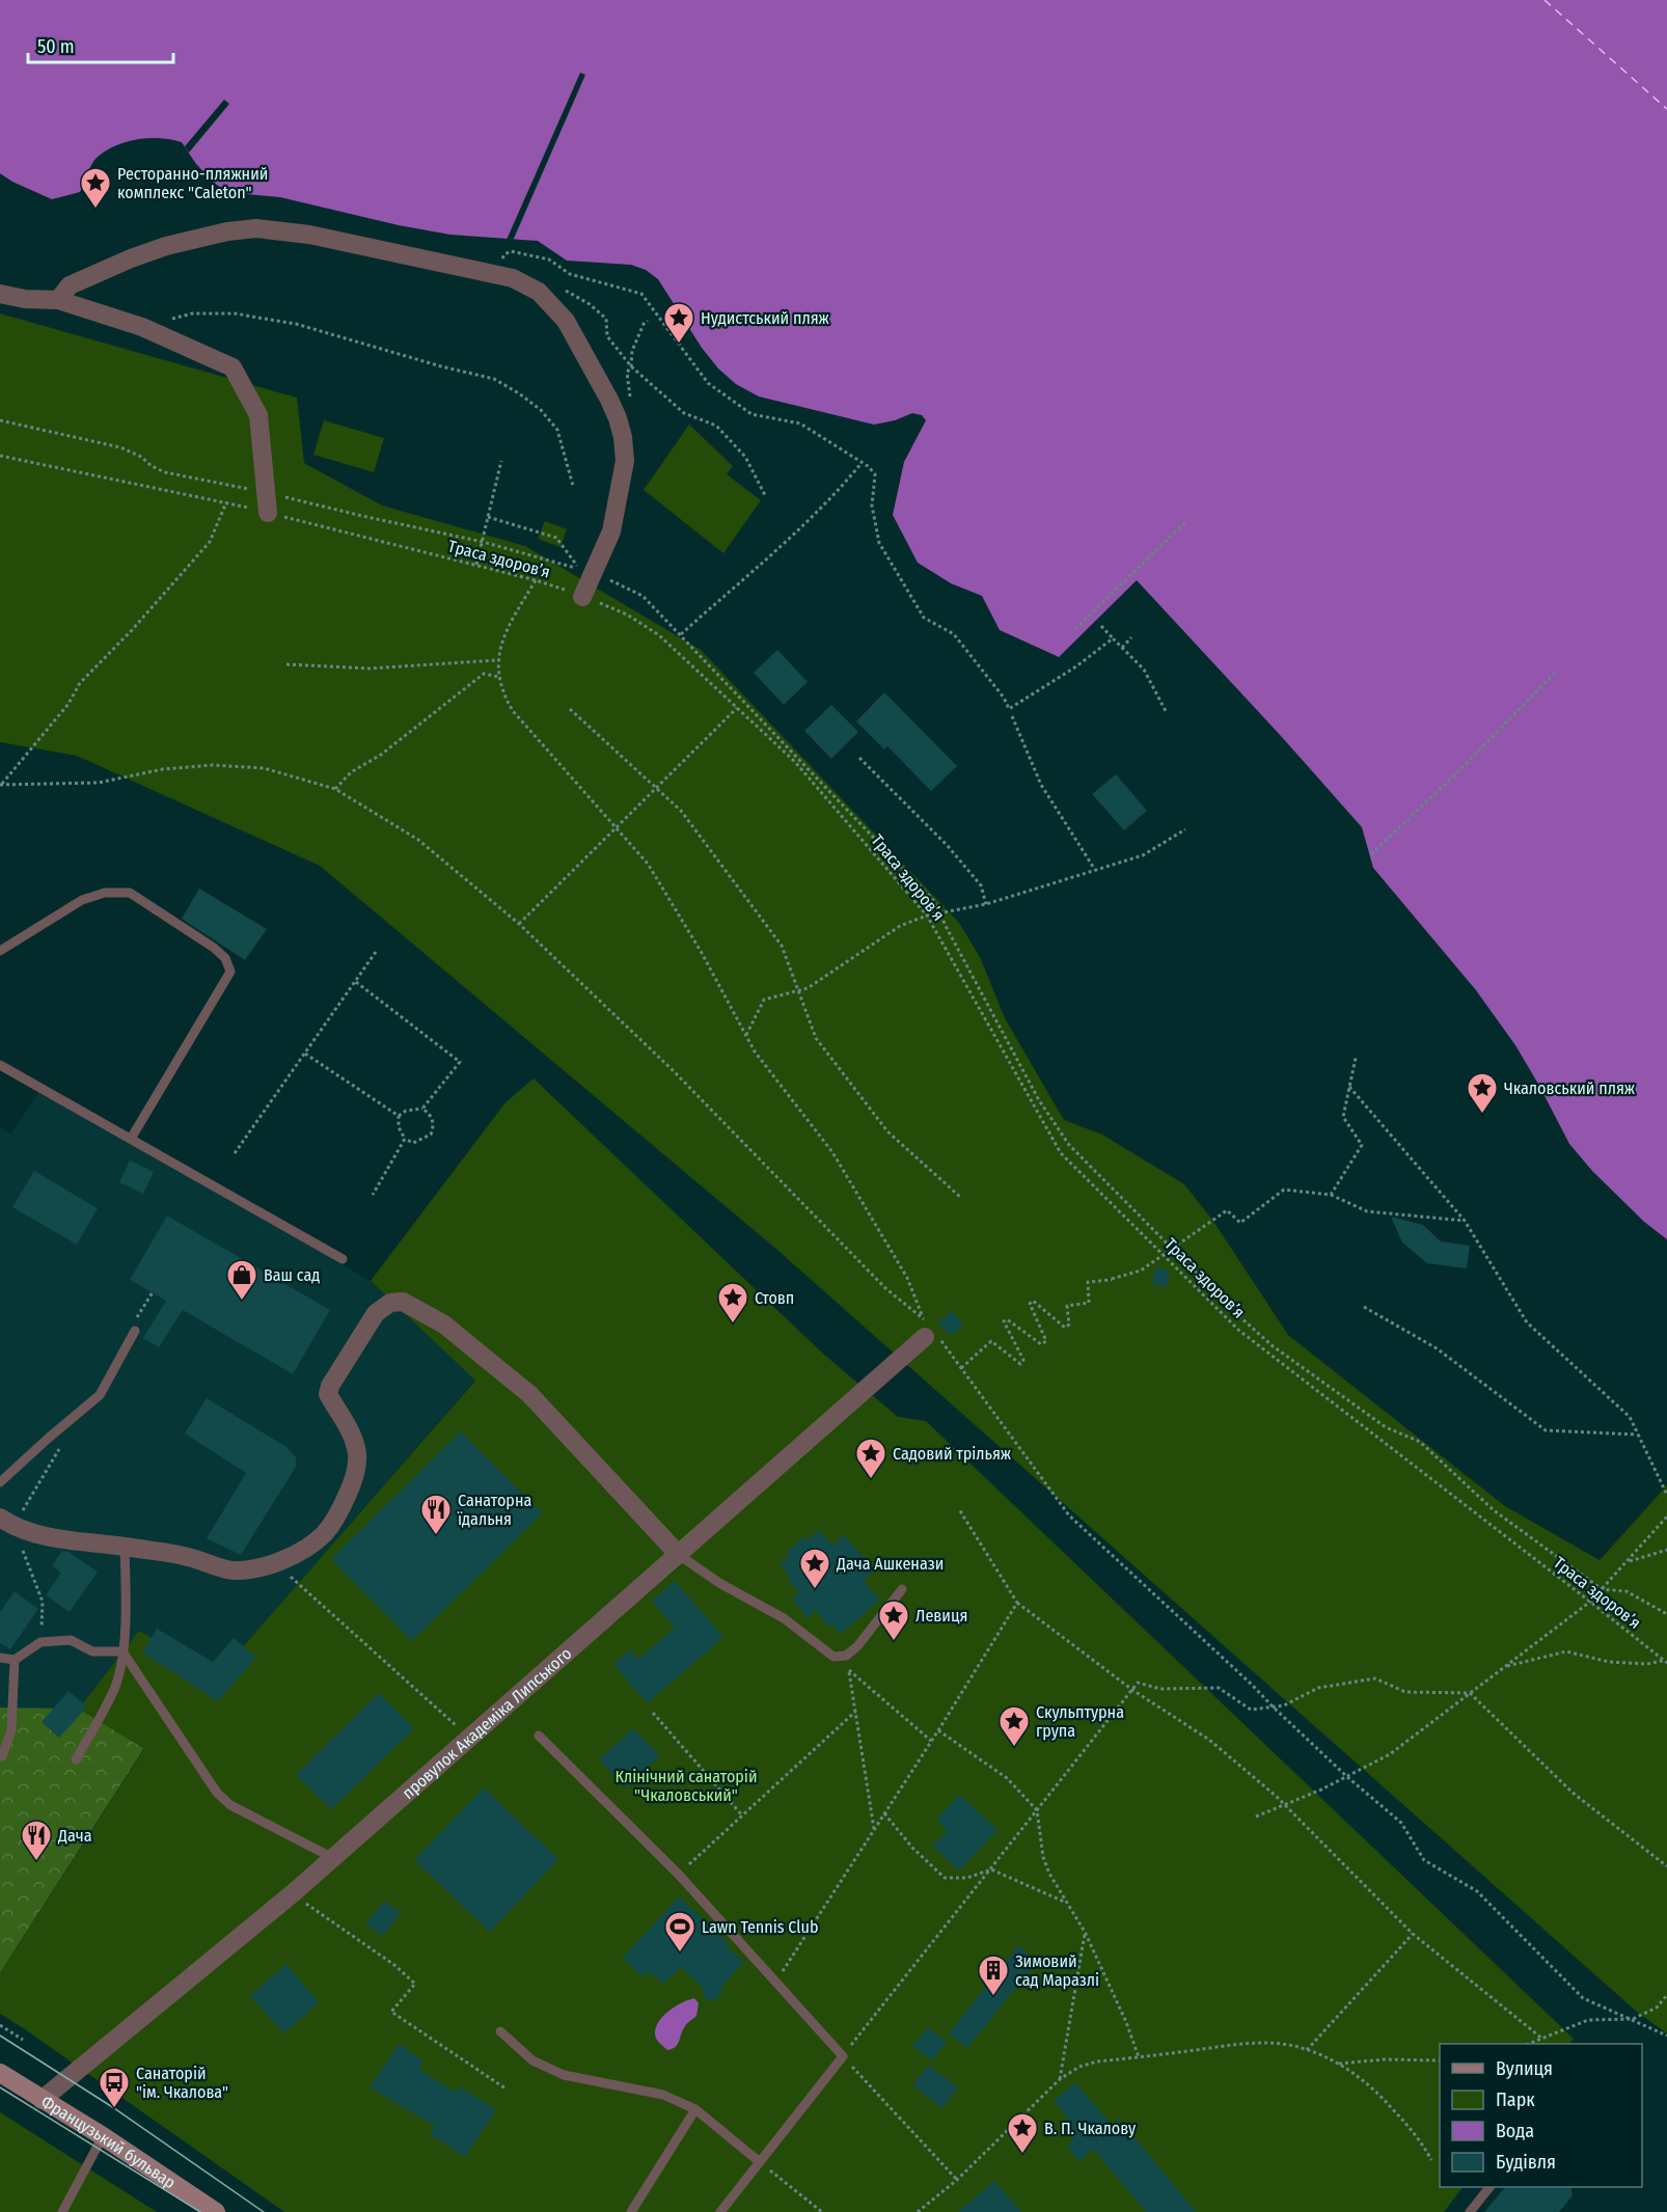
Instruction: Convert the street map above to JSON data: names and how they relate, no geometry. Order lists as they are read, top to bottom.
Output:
{
  "streets": {
    "street": ["провулок Академіка Липського", "Французький бульвар"],
    "path": ["Траса здоров’я"]
  },
  "crossings": [
    ["провулок Академіка Липського", "Французький бульвар"]
  ],
  "parks": ["Клінічний санаторій \"Чкаловський\""],
  "places": {
    "place": [
      "Ресторанно-пляжний комплекс \"Caleton\"",
      "Нудистський пляж",
      "Чкаловський пляж",
      "Стовп",
      "Садовий трільяж",
      "Дача Ашкенази",
      "Левиця",
      "Скульптурна група",
      "В. П. Чкалову"
    ],
    "shop": ["Ваш сад"],
    "restaurant": ["Санаторна їдальня", "Дача"],
    "sports": ["Lawn Tennis Club"],
    "building": ["Зимовий сад Маразлі"],
    "bus stop": ["Санаторій \"ім. Чкалова\""]
  },
  "legend": [
    "Вулиця",
    "Парк",
    "Вода",
    "Будівля"
  ],
  "scale_bar": "50 m"
}
